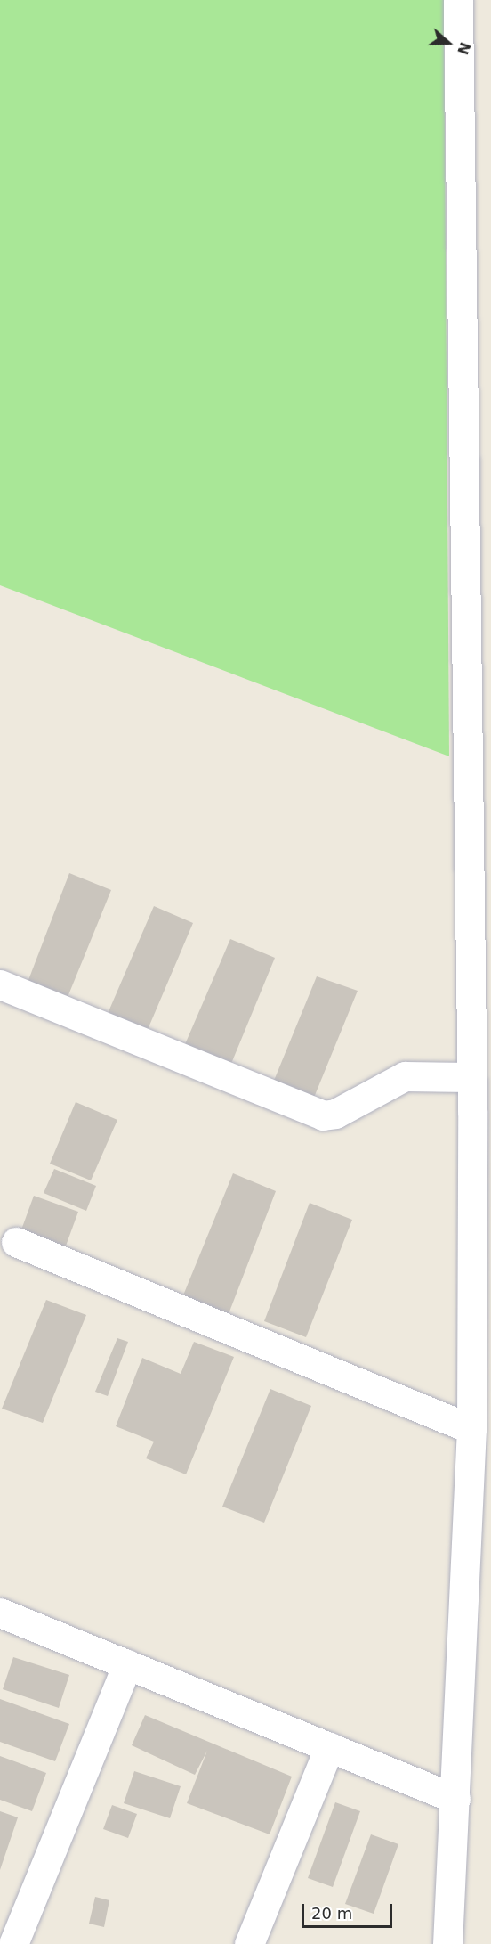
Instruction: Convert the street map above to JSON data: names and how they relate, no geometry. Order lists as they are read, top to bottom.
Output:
{
  "scale_bar": "20 m",
  "north": "right"
}
